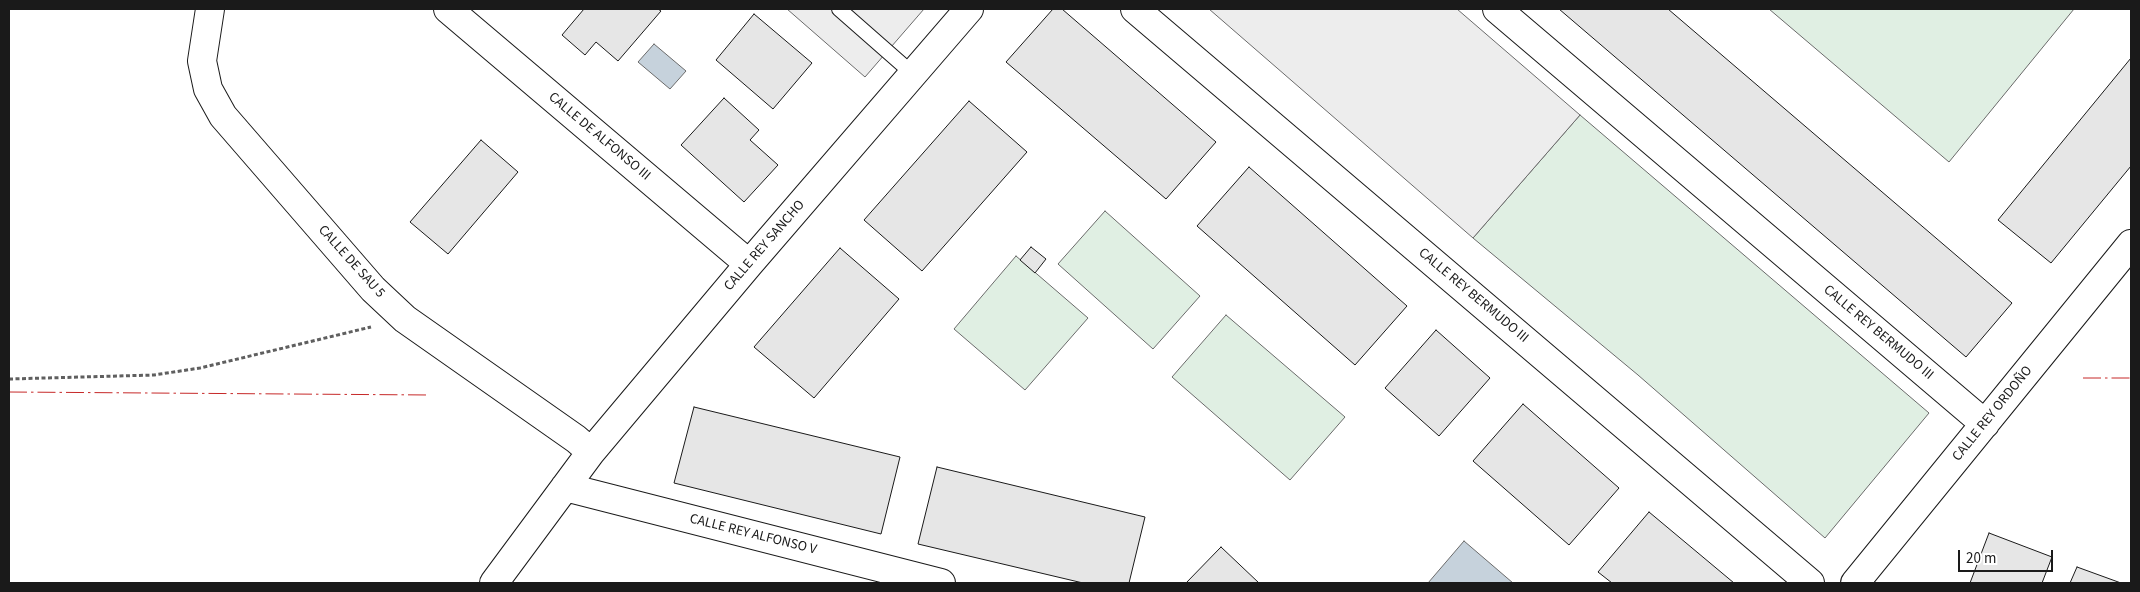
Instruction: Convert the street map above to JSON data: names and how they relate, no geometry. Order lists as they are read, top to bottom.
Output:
{
  "streets": {
    "street": [
      "CALLE DE ALFONSO III",
      "CALLE REY SANCHO",
      "CALLE DE SAU 5",
      "CALLE REY BERMUDO III",
      "CALLE REY ORDOÑO",
      "CALLE REY ALFONSO V"
    ]
  },
  "crossings": [
    ["CALLE DE ALFONSO III", "CALLE REY SANCHO"],
    ["CALLE REY SANCHO", "CALLE DE SAU 5"],
    ["CALLE REY SANCHO", "CALLE REY ALFONSO V"],
    ["CALLE REY BERMUDO III", "CALLE REY ORDOÑO"]
  ],
  "scale_bar": "20 m"
}
